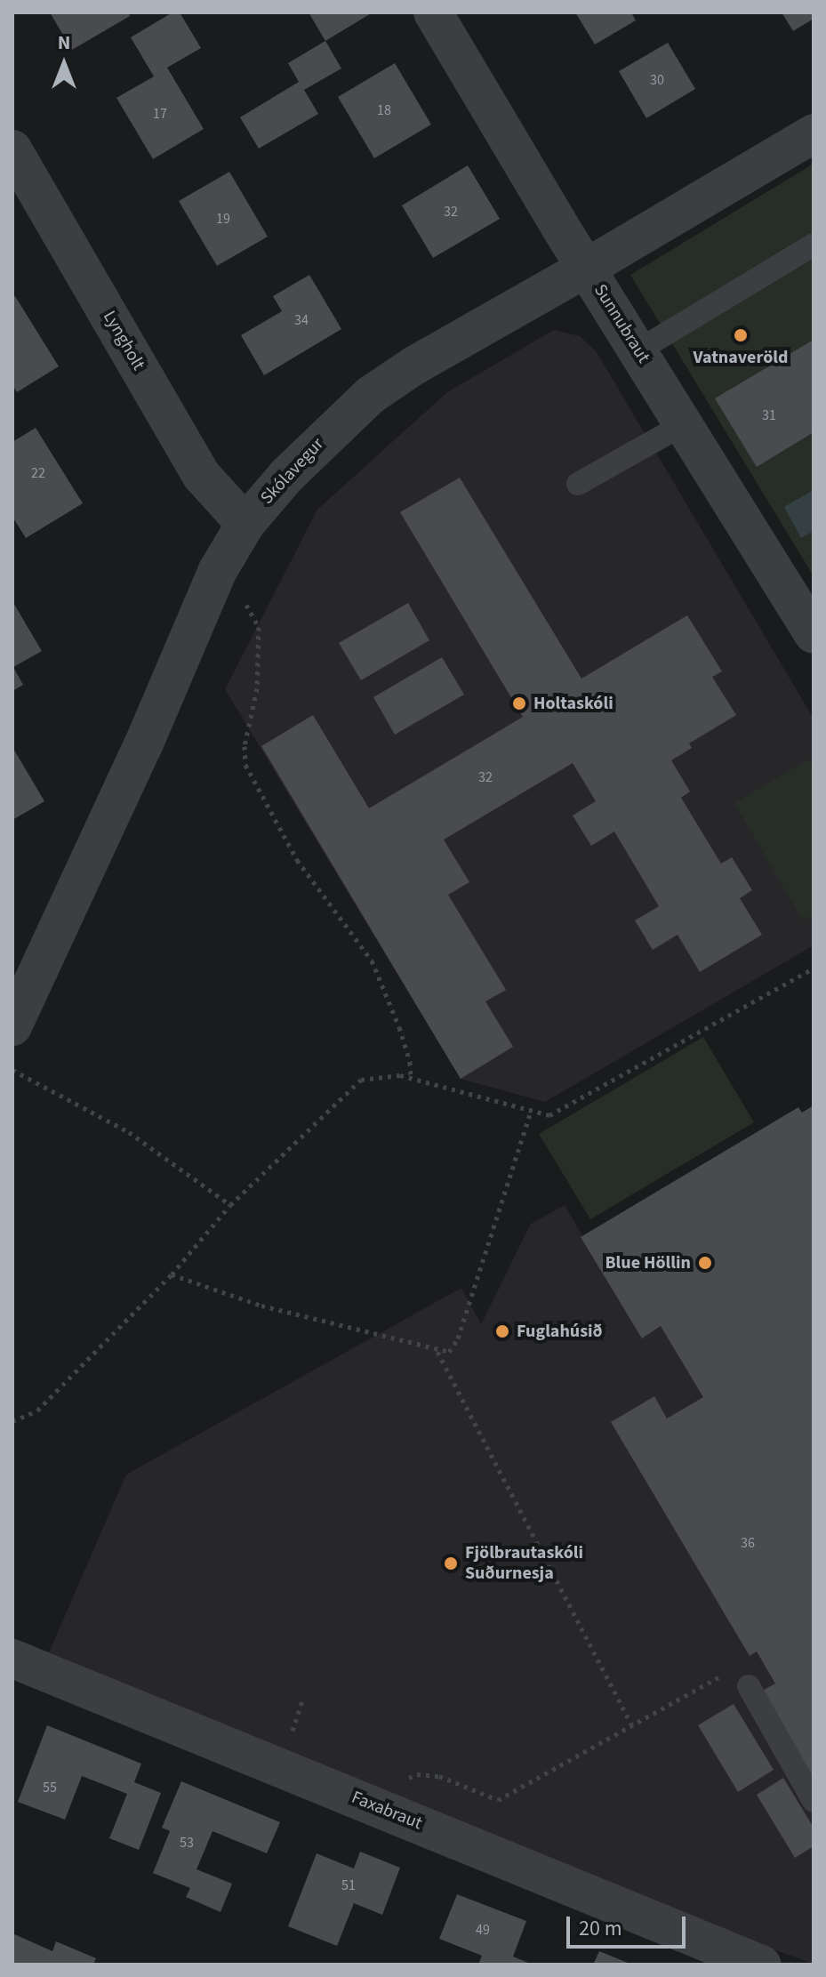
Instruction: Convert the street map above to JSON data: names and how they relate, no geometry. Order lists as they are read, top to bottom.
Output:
{
  "streets": {
    "street": [
      "Sunnubraut",
      "Lyngholt",
      "Skólavegur",
      "Faxabraut"
    ]
  },
  "crossings": [
    ["Sunnubraut", "Skólavegur"],
    ["Lyngholt", "Skólavegur"]
  ],
  "places": [
    "Vatnaveröld",
    "Holtaskóli",
    "Blue Höllin",
    "Fuglahúsið",
    "Fjölbrautaskóli Suðurnesja"
  ],
  "house_numbers": [
    "30",
    "18",
    "17",
    "32",
    "19",
    "34",
    "31",
    "22",
    "32",
    "36",
    "55",
    "53",
    "51",
    "49"
  ],
  "scale_bar": "20 m",
  "north": "top"
}
